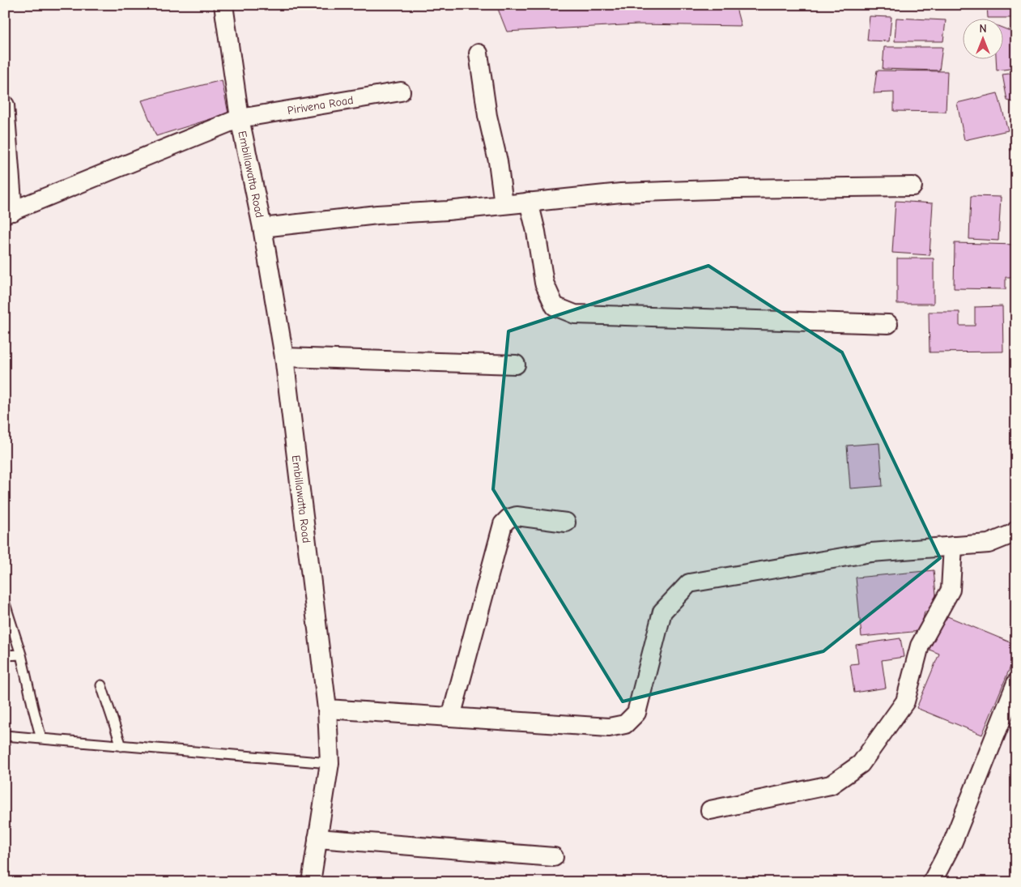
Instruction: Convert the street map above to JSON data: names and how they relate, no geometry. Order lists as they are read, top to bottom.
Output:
{
  "streets": {
    "street": ["Pirivena Road", "Embillawatta Road"]
  },
  "crossings": [
    ["Pirivena Road", "Embillawatta Road"]
  ],
  "north": "top"
}
